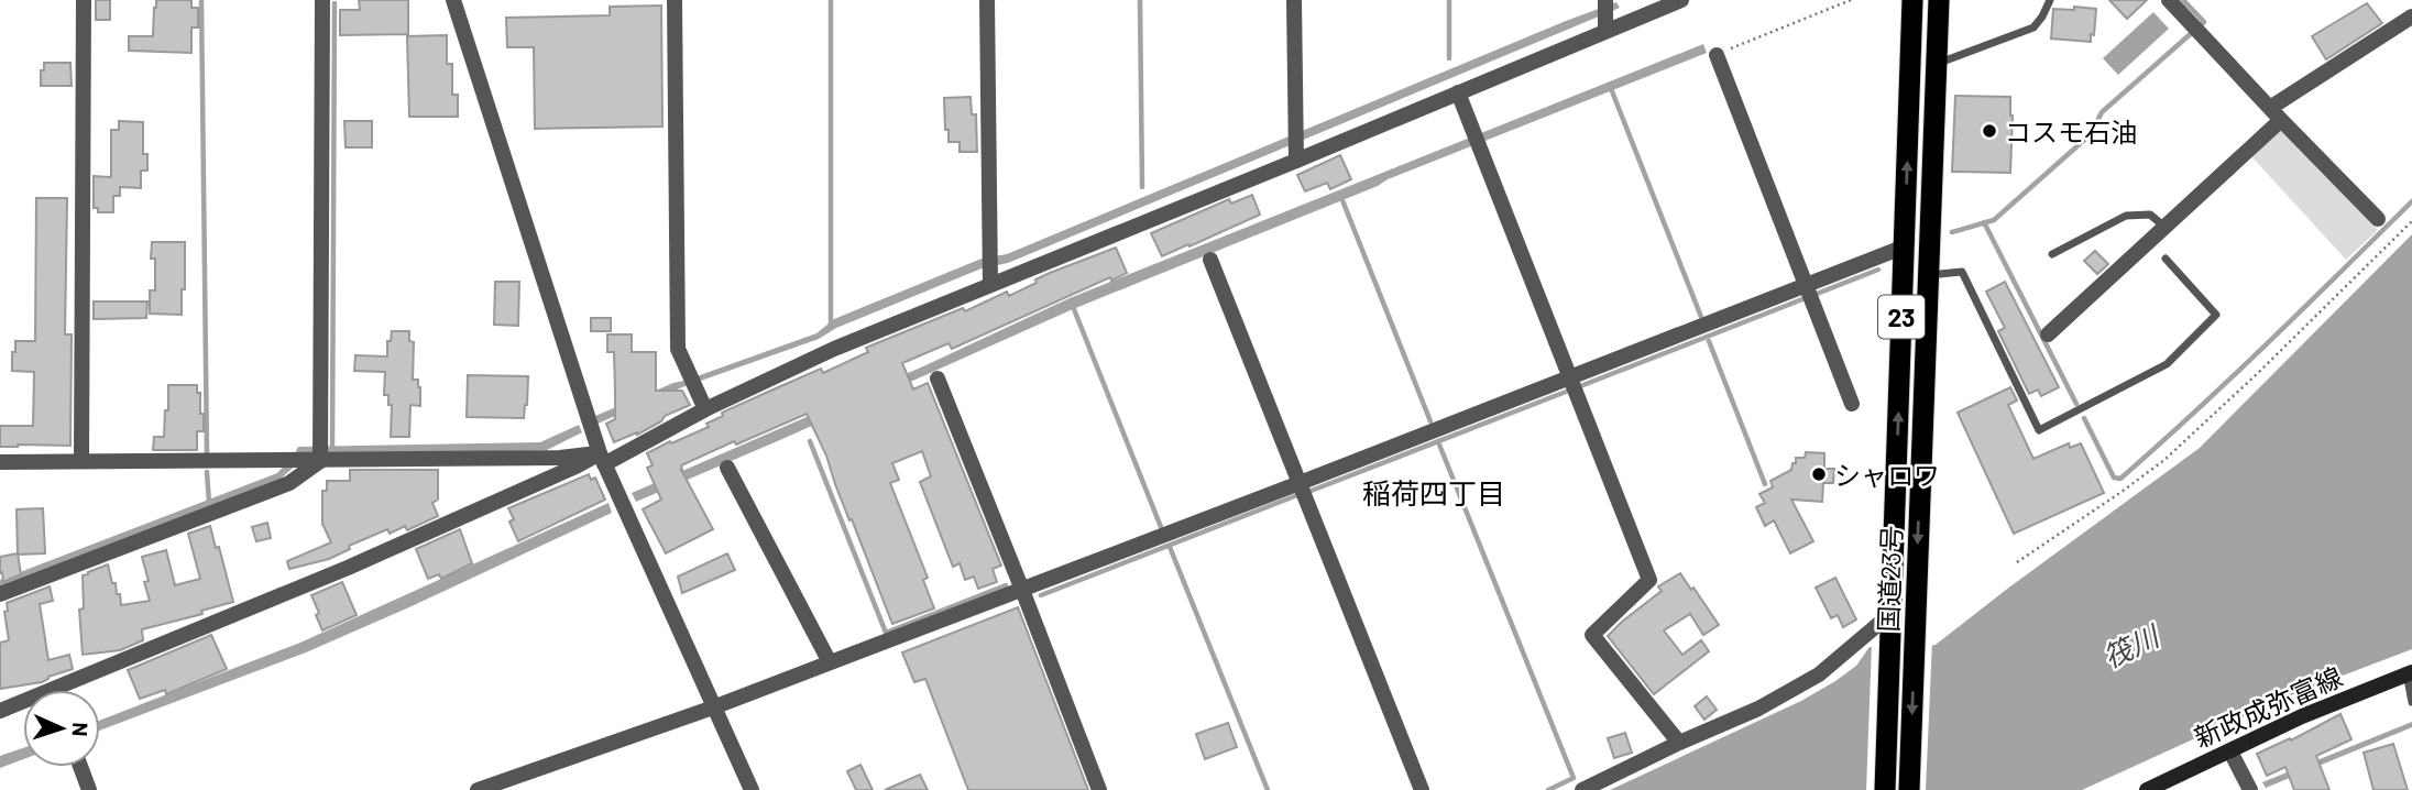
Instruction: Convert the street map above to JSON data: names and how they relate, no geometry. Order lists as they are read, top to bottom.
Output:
{
  "streets": {
    "highway": ["23", "国道23号"],
    "main road": ["新政成弥富線"]
  },
  "districts": ["稲荷四丁目"],
  "water": ["筏川"],
  "places": ["コスモ石油", "シャロワ"],
  "north": "right"
}
